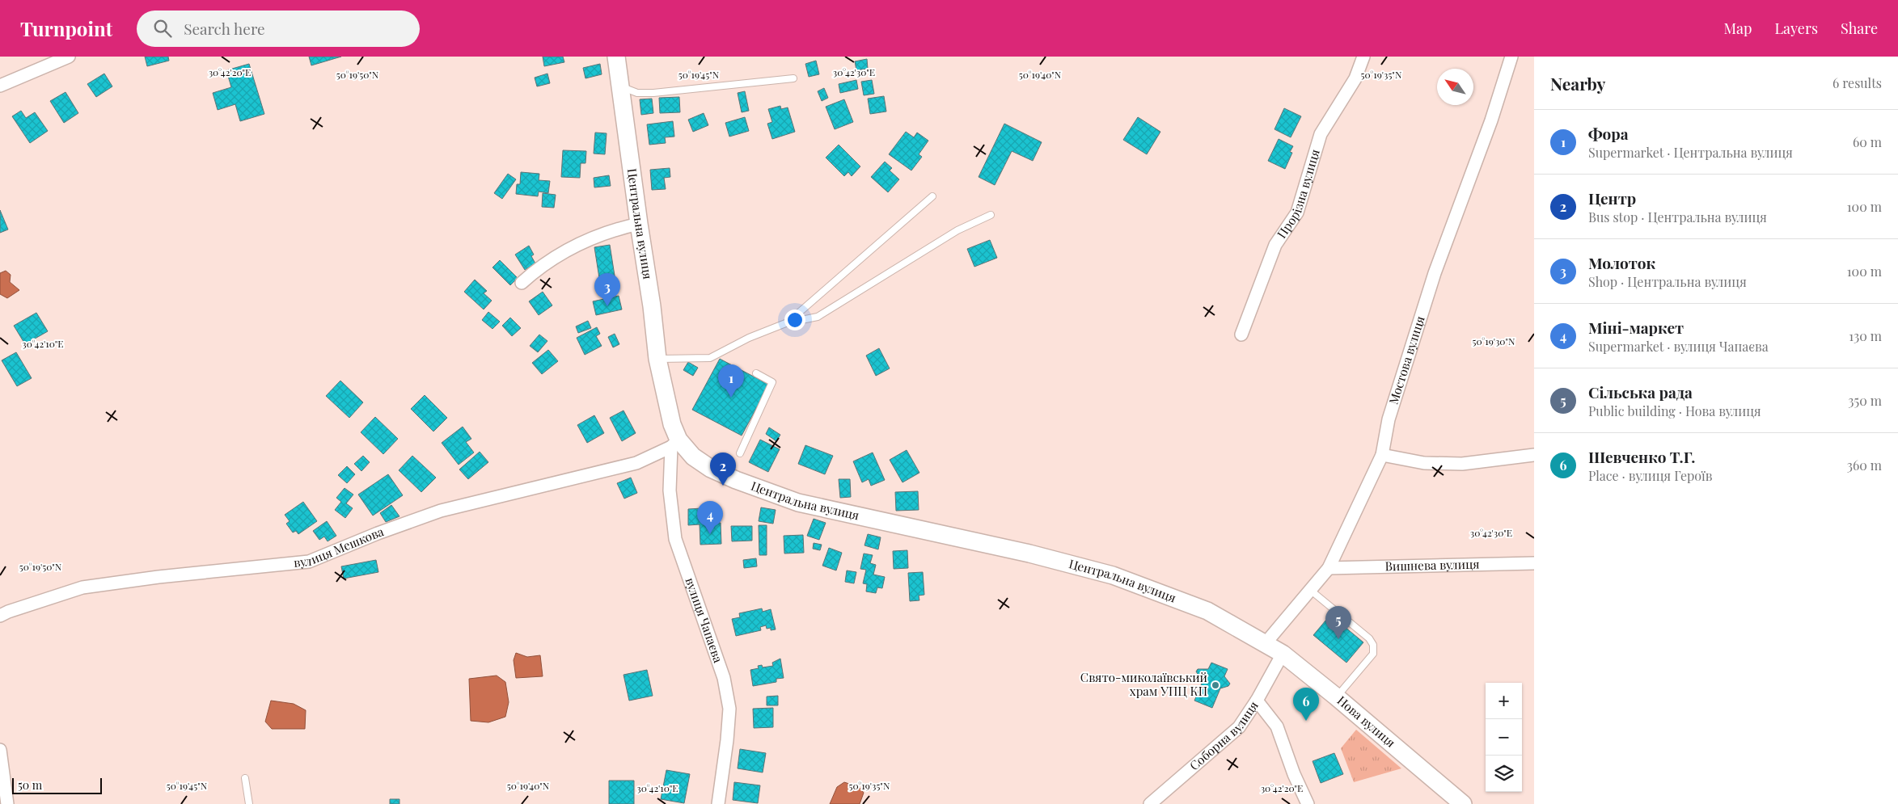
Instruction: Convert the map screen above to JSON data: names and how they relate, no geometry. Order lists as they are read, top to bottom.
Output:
{
  "streets": {
    "street": [
      "Прорізна вулиця",
      "Центральна вулиця",
      "Мостова вулиця",
      "вулиця Мешкова",
      "Вишнева вулиця",
      "вулиця Чапаєва",
      "Нова вулиця",
      "Соборна вулиця"
    ]
  },
  "crossings": [
    ["Центральна вулиця", "Мостова вулиця"],
    ["Центральна вулиця", "вулиця Мешкова"],
    ["Центральна вулиця", "вулиця Чапаєва"],
    ["Центральна вулиця", "Нова вулиця"],
    ["Мостова вулиця", "Вишнева вулиця"],
    ["Мостова вулиця", "Нова вулиця"],
    ["вулиця Мешкова", "вулиця Чапаєва"],
    ["Нова вулиця", "Соборна вулиця"]
  ],
  "places": ["Свято-миколаївський храм УПЦ КП"],
  "scale_bar": "50 m",
  "north": "top left",
  "page": {
    "header": "Turnpoint",
    "search": "Search here",
    "nav": ["Map", "Layers", "Share"],
    "heading": ["Nearby", "6 results"],
    "list": [
      {
        "mark": "1",
        "name": "Фора",
        "note": "Supermarket · Центральна вулиця",
        "value": "60 m"
      },
      {
        "mark": "2",
        "name": "Центр",
        "note": "Bus stop · Центральна вулиця",
        "value": "100 m"
      },
      {
        "mark": "3",
        "name": "Молоток",
        "note": "Shop · Центральна вулиця",
        "value": "100 m"
      },
      {
        "mark": "4",
        "name": "Міні-маркет",
        "note": "Supermarket · вулиця Чапаєва",
        "value": "130 m"
      },
      {
        "mark": "5",
        "name": "Сільська рада",
        "note": "Public building · Нова вулиця",
        "value": "350 m"
      },
      {
        "mark": "6",
        "name": "Шевченко Т.Г.",
        "note": "Place · вулиця Героїв",
        "value": "360 m"
      }
    ],
    "pins": [
      "3",
      "1",
      "2",
      "4",
      "5",
      "6"
    ],
    "map_buttons": ["+", "−"],
    "scale": "50 m"
  },
  "coordinates": [
    "30°42'20\"E",
    "30°42'30\"E",
    "50°19'50\"N",
    "50°19'45\"N",
    "50°19'40\"N",
    "50°19'35\"N",
    "50°19'30\"N",
    "30°42'10\"E"
  ]
}
